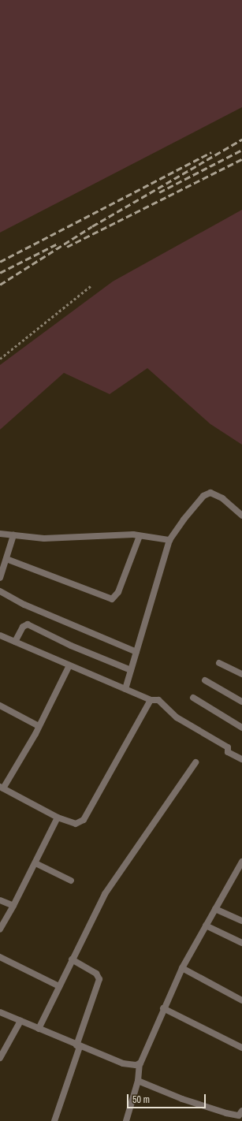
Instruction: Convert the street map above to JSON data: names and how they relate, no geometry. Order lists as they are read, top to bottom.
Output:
{
  "scale_bar": "50 m"
}
